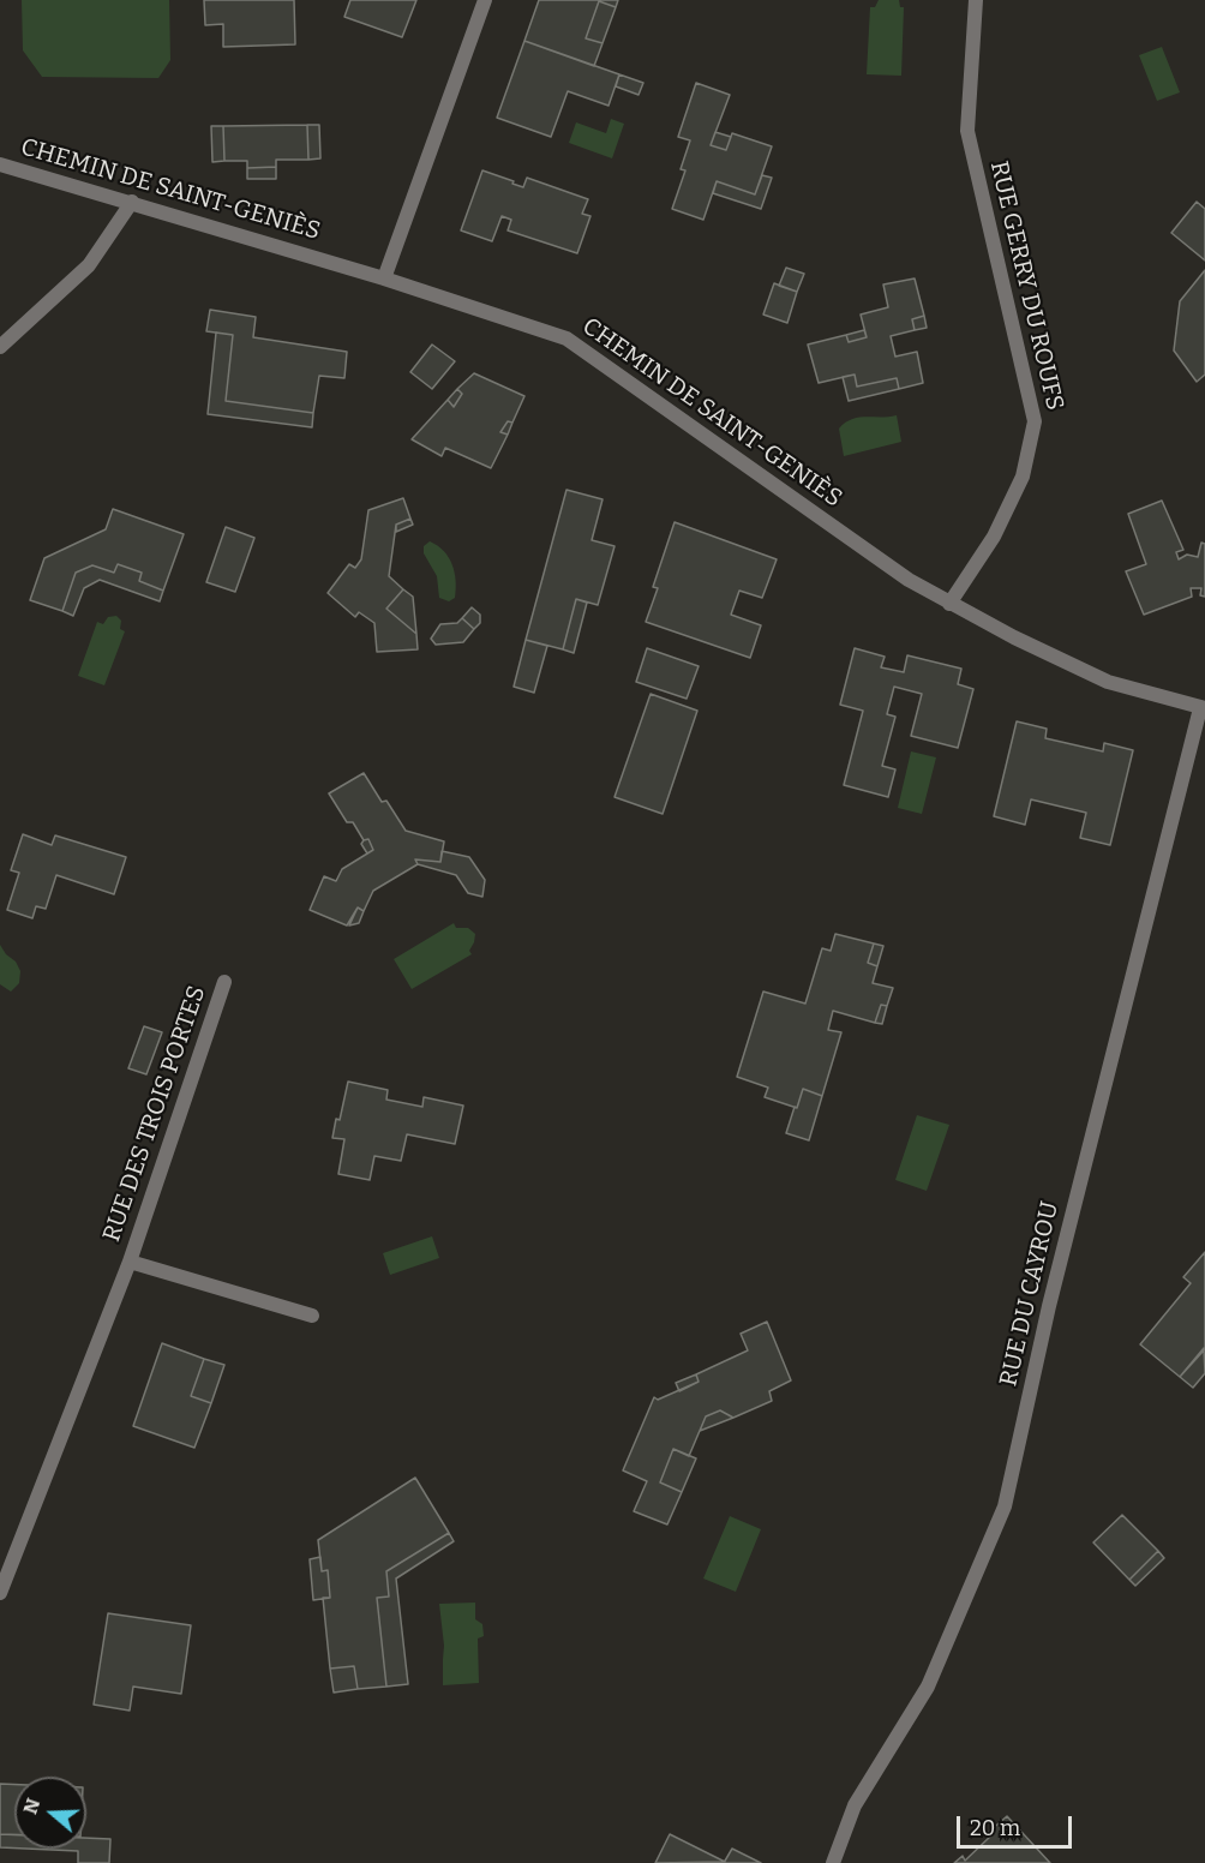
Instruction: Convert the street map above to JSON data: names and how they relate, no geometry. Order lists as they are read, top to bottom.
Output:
{
  "streets": {
    "street": [
      "CHEMIN DE SAINT-GENIÈS",
      "RUE GERRY DU ROUFS",
      "RUE DES TROIS PORTES",
      "RUE DU CAYROU"
    ]
  },
  "crossings": [
    ["CHEMIN DE SAINT-GENIÈS", "RUE GERRY DU ROUFS"],
    ["CHEMIN DE SAINT-GENIÈS", "RUE DU CAYROU"]
  ],
  "scale_bar": "20 m",
  "north": "left"
}
